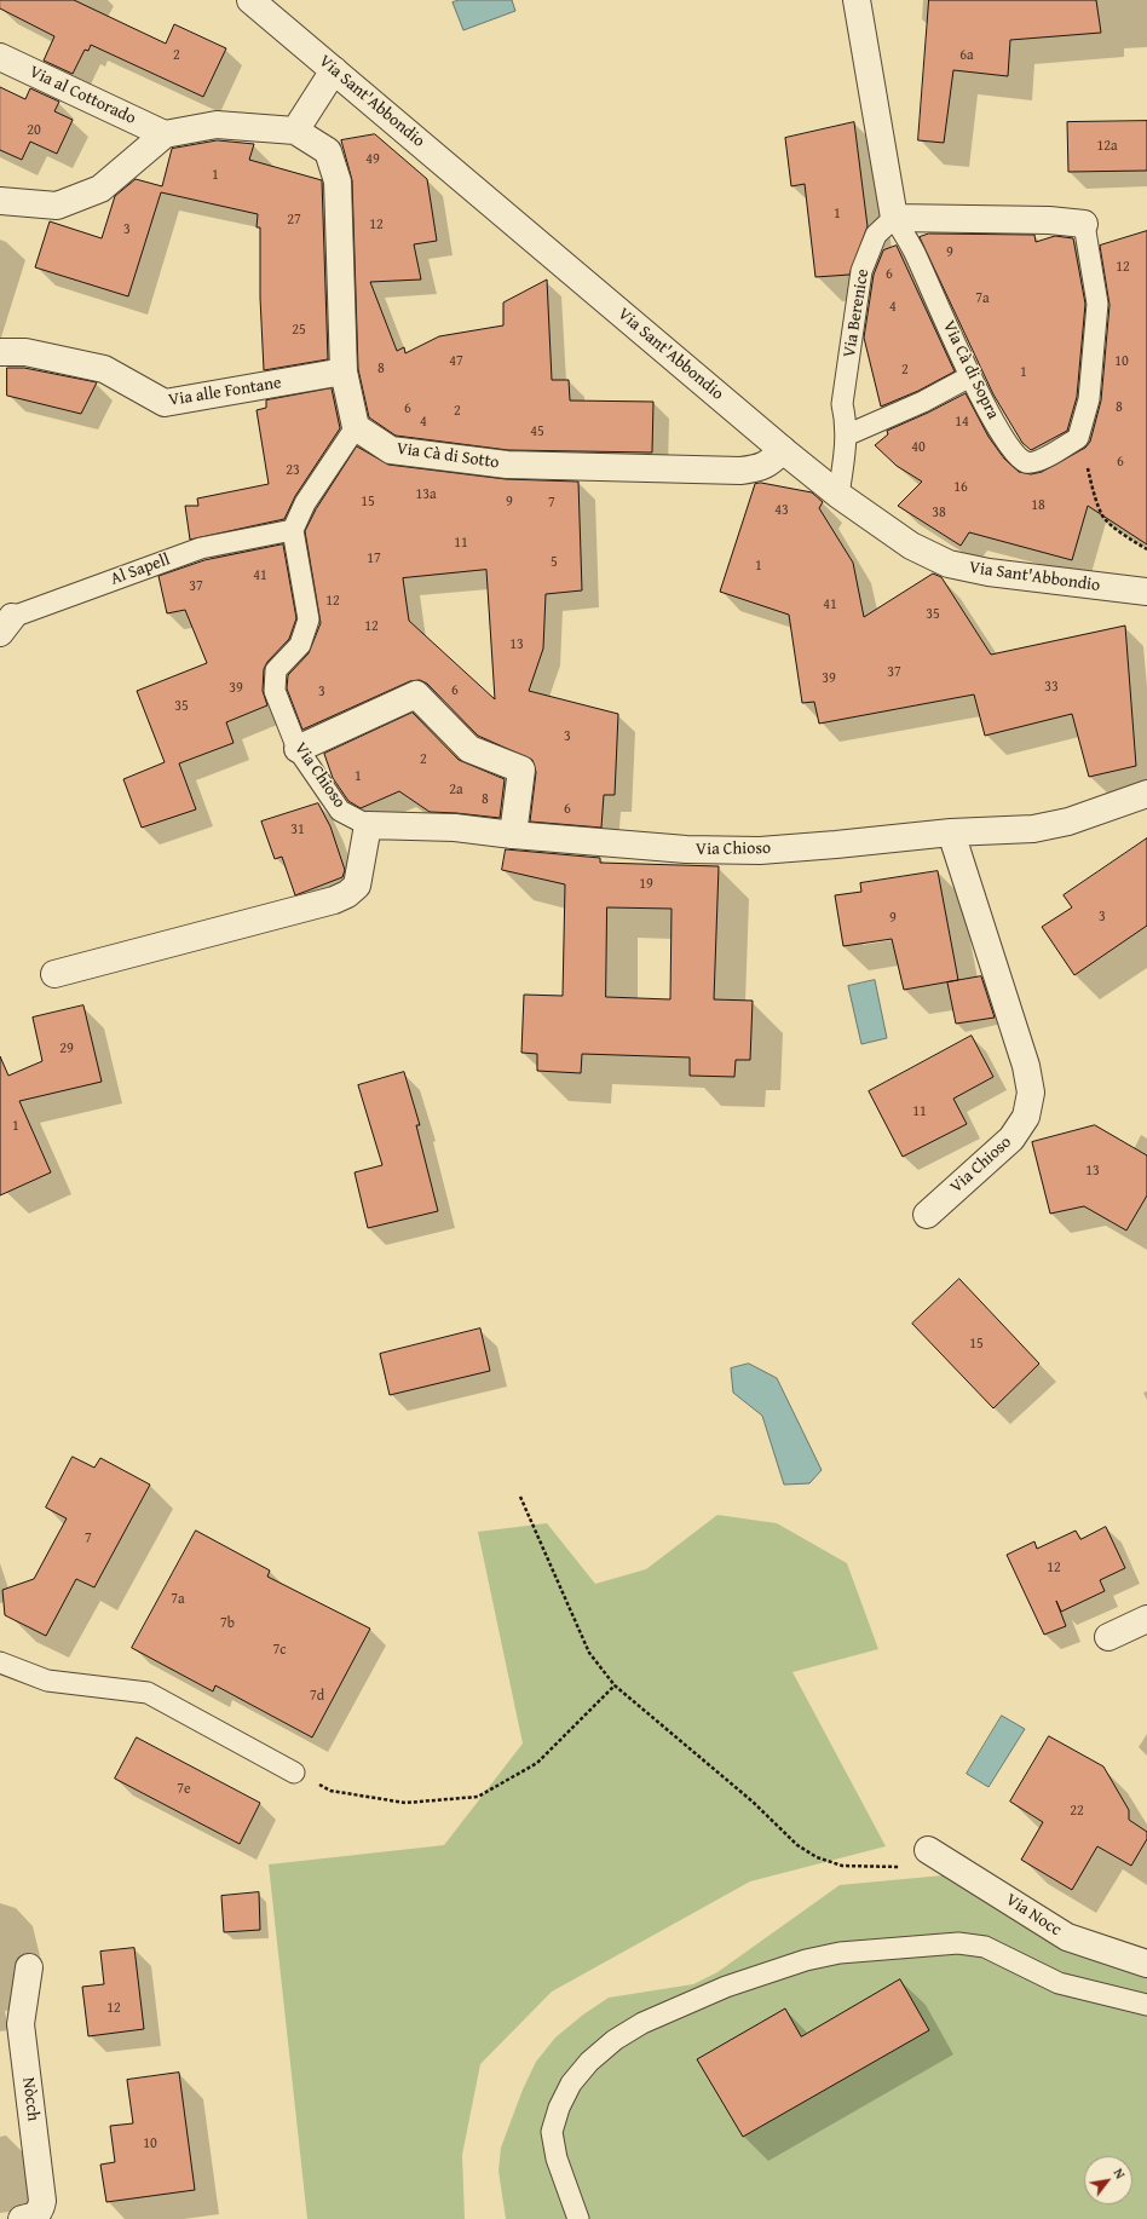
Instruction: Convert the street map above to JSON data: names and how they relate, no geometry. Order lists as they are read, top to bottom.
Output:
{
  "streets": {
    "street": [
      "Via al Cottorado",
      "Via Sant'Abbondio",
      "Via alle Fontane",
      "Via Cà di Sotto",
      "Via Chioso",
      "Via Nocc",
      "Nòcch"
    ],
    "lane": ["Via Berenice", "Via Cà di Sopra", "Al Sapell"]
  },
  "crossings": [
    ["Via Sant'Abbondio", "Via Berenice"],
    ["Via Sant'Abbondio", "Via Cà di Sotto"],
    ["Via Berenice", "Via Cà di Sopra"],
    ["Al Sapell", "Via Chioso"]
  ],
  "house_numbers": [
    "2",
    "6a",
    "20",
    "12a",
    "49",
    "1",
    "1",
    "27",
    "12",
    "3",
    "9",
    "12",
    "6",
    "7a",
    "4",
    "25",
    "47",
    "10",
    "8",
    "2",
    "1",
    "8",
    "6",
    "2",
    "4",
    "14",
    "45",
    "40",
    "6",
    "23",
    "16",
    "13a",
    "15",
    "9",
    "7",
    "18",
    "43",
    "38",
    "11",
    "17",
    "5",
    "1",
    "41",
    "37",
    "12",
    "41",
    "35",
    "12",
    "13",
    "37",
    "39",
    "33",
    "39",
    "6",
    "3",
    "35",
    "3",
    "2",
    "1",
    "2a",
    "8",
    "6",
    "31",
    "19",
    "3",
    "9",
    "29",
    "11",
    "1",
    "13",
    "15",
    "7",
    "12",
    "7a",
    "7b",
    "7c",
    "7d",
    "7e",
    "22",
    "12",
    "10"
  ],
  "north": "top right"
}
